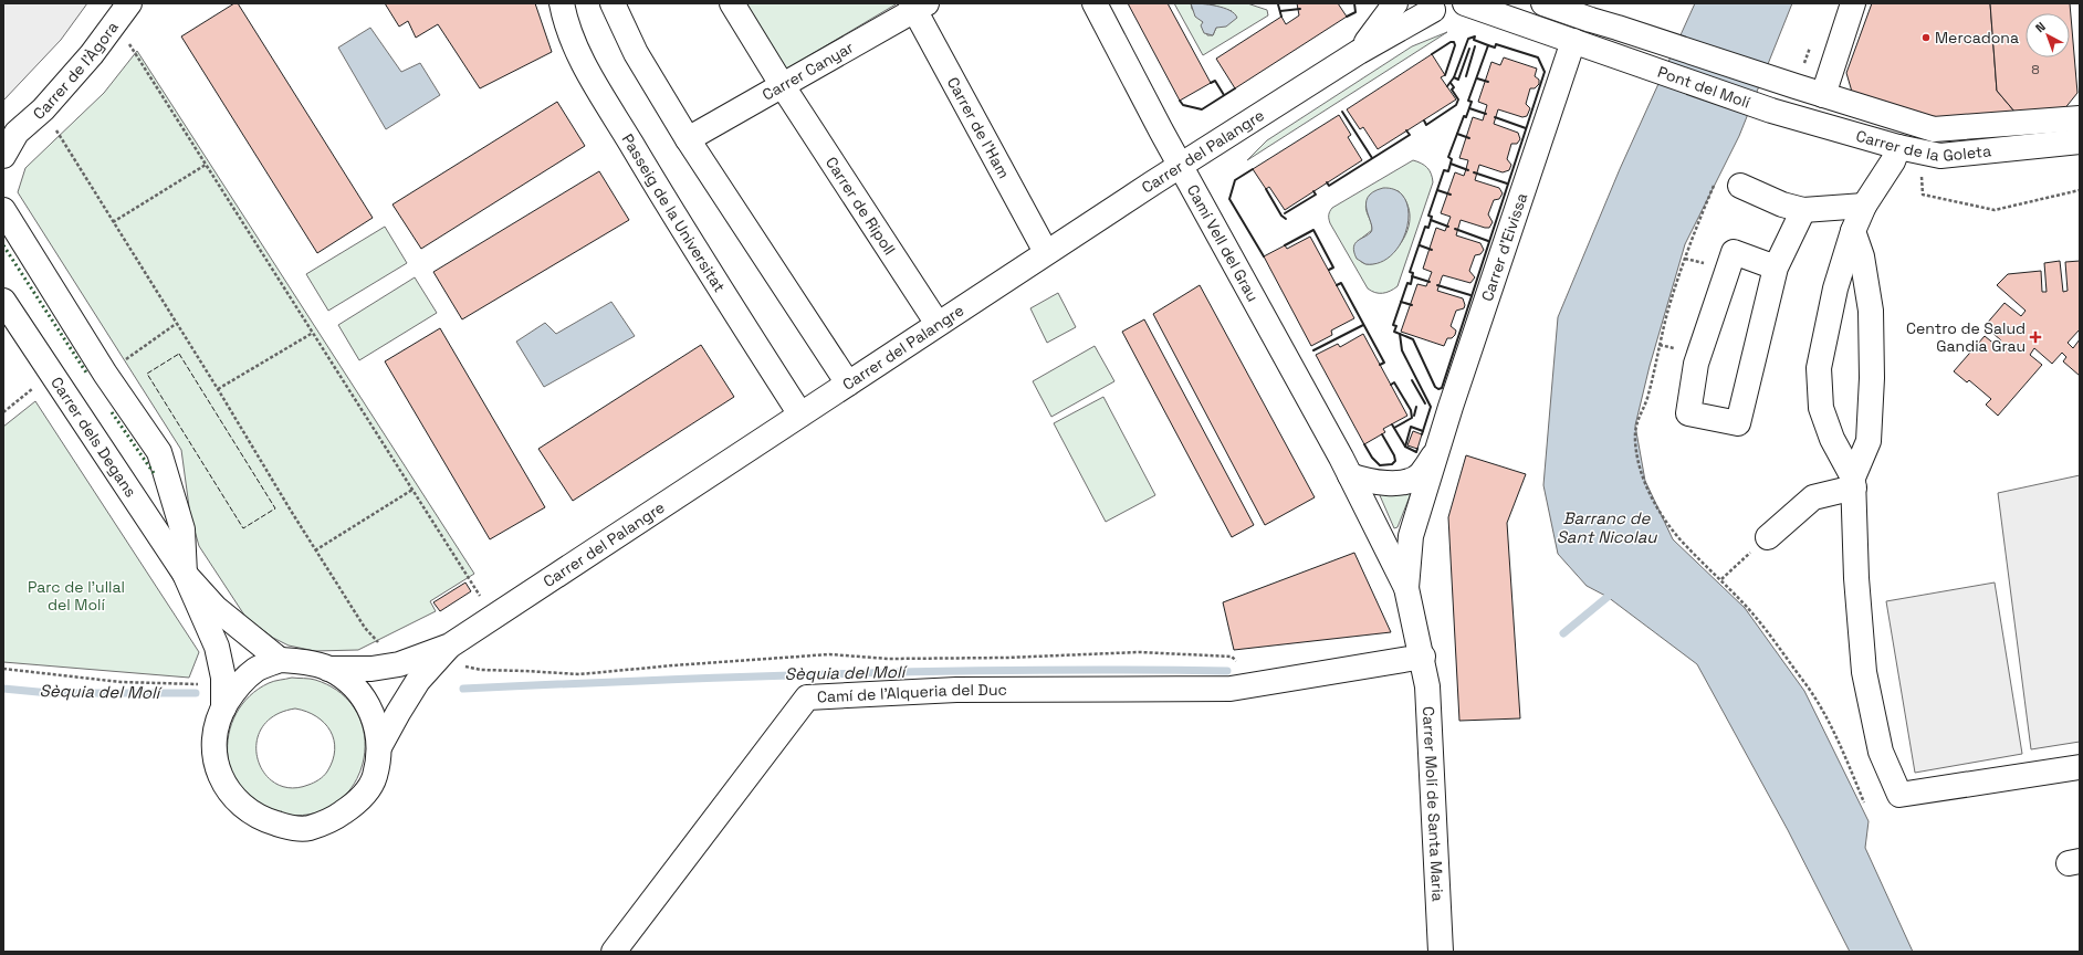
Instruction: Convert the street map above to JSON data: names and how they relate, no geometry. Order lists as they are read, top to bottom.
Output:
{
  "streets": {
    "street": [
      "Carrer de l'Àgora",
      "Carrer Canyar",
      "Pont del Molí",
      "Carrer de l'Ham",
      "Carrer de la Goleta",
      "Carrer del Palangre",
      "Carrer de Ripoll",
      "Passeig de la Universitat",
      "Camí Vell del Grau",
      "Carrer d'Eivissa",
      "Carrer dels Degans",
      "Camí de l'Alqueria del Duc",
      "Carrer Molí de Santa Maria"
    ]
  },
  "crossings": [
    ["Carrer Canyar", "Carrer de l'Ham"],
    ["Carrer Canyar", "Carrer de Ripoll"],
    ["Pont del Molí", "Carrer de la Goleta"],
    ["Pont del Molí", "Carrer d'Eivissa"],
    ["Carrer de l'Ham", "Carrer del Palangre"],
    ["Carrer del Palangre", "Carrer de Ripoll"],
    ["Carrer del Palangre", "Passeig de la Universitat"],
    ["Carrer del Palangre", "Camí Vell del Grau"],
    ["Camí Vell del Grau", "Carrer d'Eivissa"],
    ["Carrer d'Eivissa", "Camí de l'Alqueria del Duc"],
    ["Carrer d'Eivissa", "Carrer Molí de Santa Maria"],
    ["Camí de l'Alqueria del Duc", "Carrer Molí de Santa Maria"]
  ],
  "water": ["Barranc de Sant Nicolau", "Sèquia del Molí"],
  "parks": ["Parc de l'ullal del Molí"],
  "places": {
    "other": ["Mercadona"],
    "health": ["Centro de Salud Gandia Grau"]
  },
  "house_numbers": ["8"],
  "north": "top left"
}
